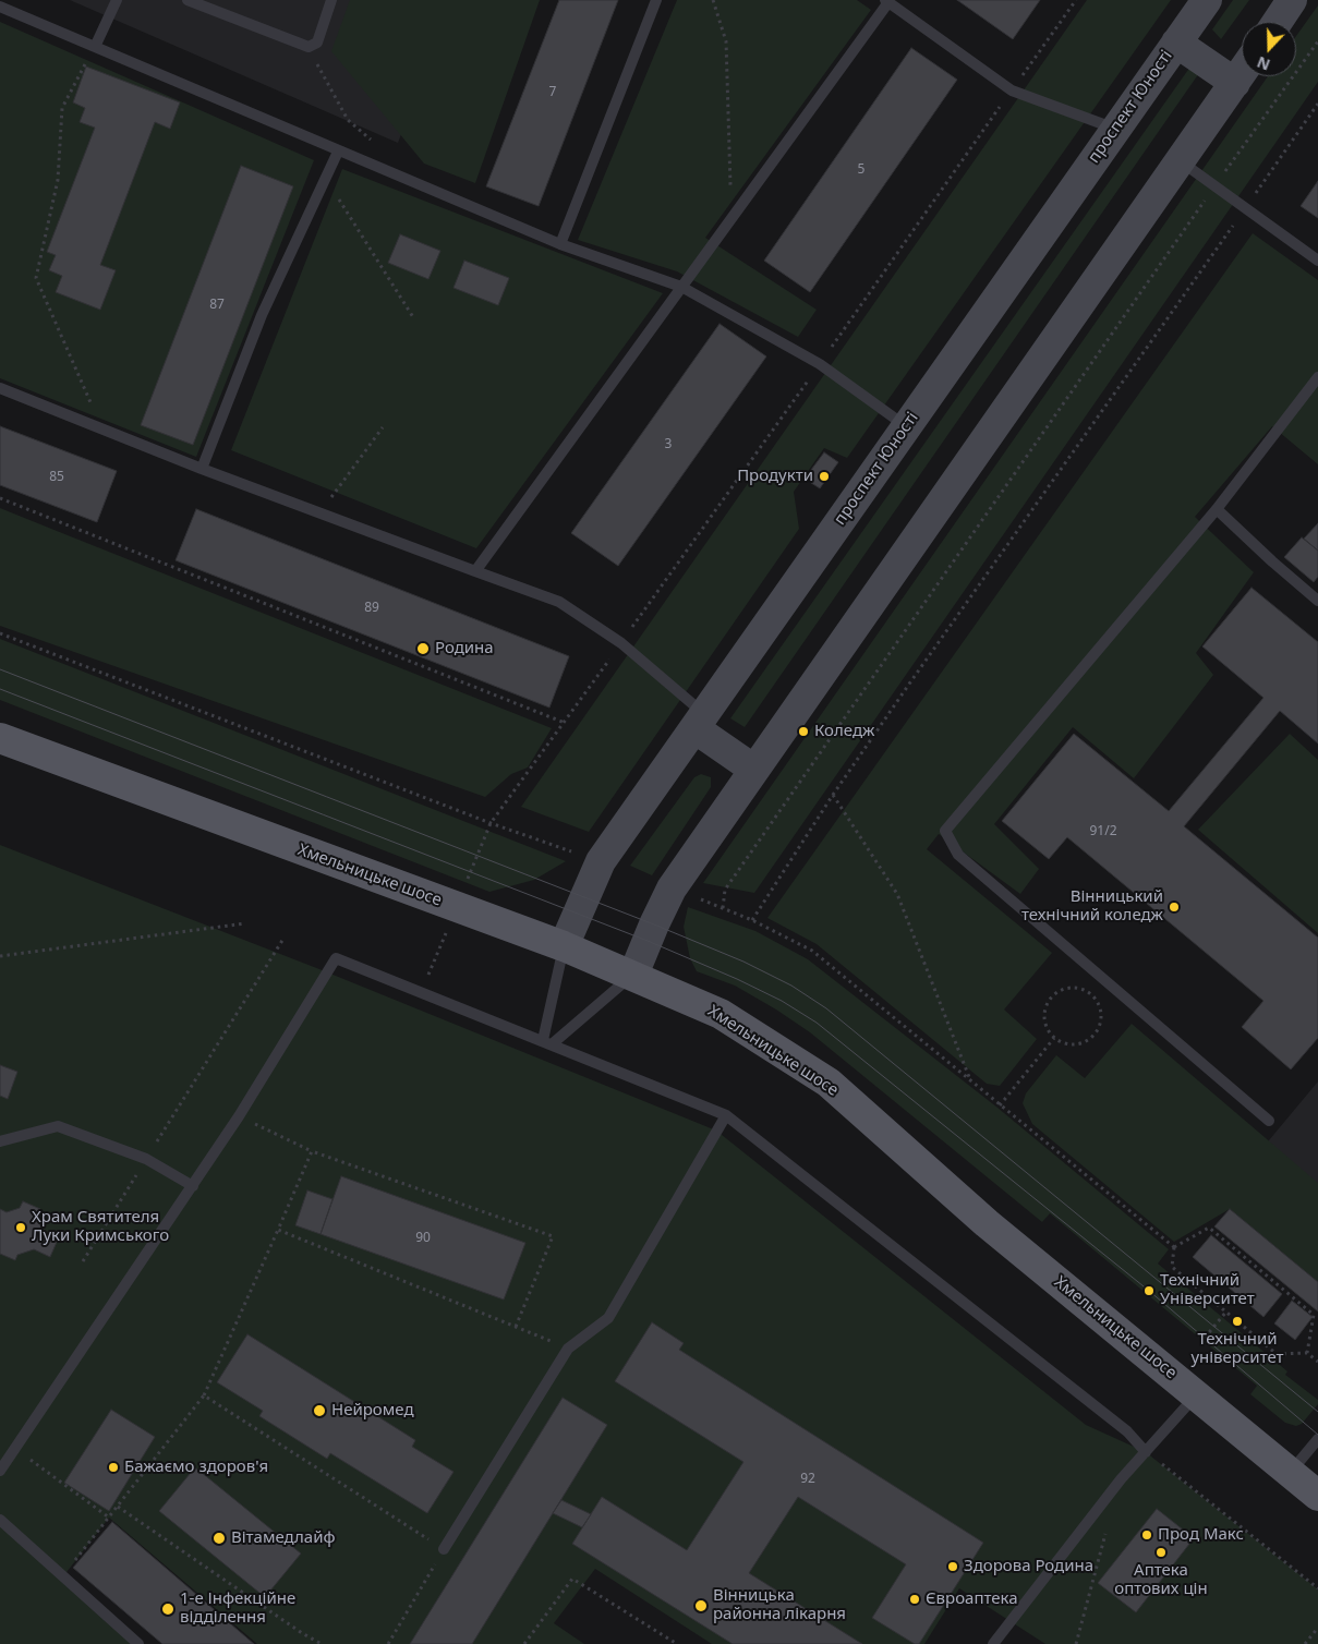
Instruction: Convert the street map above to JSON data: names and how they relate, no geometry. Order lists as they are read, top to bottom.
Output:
{
  "streets": {
    "main road": ["проспект Юності", "Хмельницьке шосе"]
  },
  "crossings": [
    ["проспект Юності", "Хмельницьке шосе"]
  ],
  "places": [
    "Продукти",
    "Родина",
    "Коледж",
    "Вінницький технічний коледж",
    "Храм Святителя Луки Кримського",
    "Технічний Університет",
    "Технічний університет",
    "Нейромед",
    "Бажаємо здоров'я",
    "Прод Макс",
    "Вітамедлайф",
    "Аптека оптових цін",
    "Здорова Родина",
    "Євроаптека",
    "Вінницька районна лікарня",
    "1-е Інфекційне відділення"
  ],
  "house_numbers": [
    "7",
    "5",
    "87",
    "3",
    "85",
    "89",
    "91/2",
    "90",
    "92"
  ],
  "north": "bottom"
}
